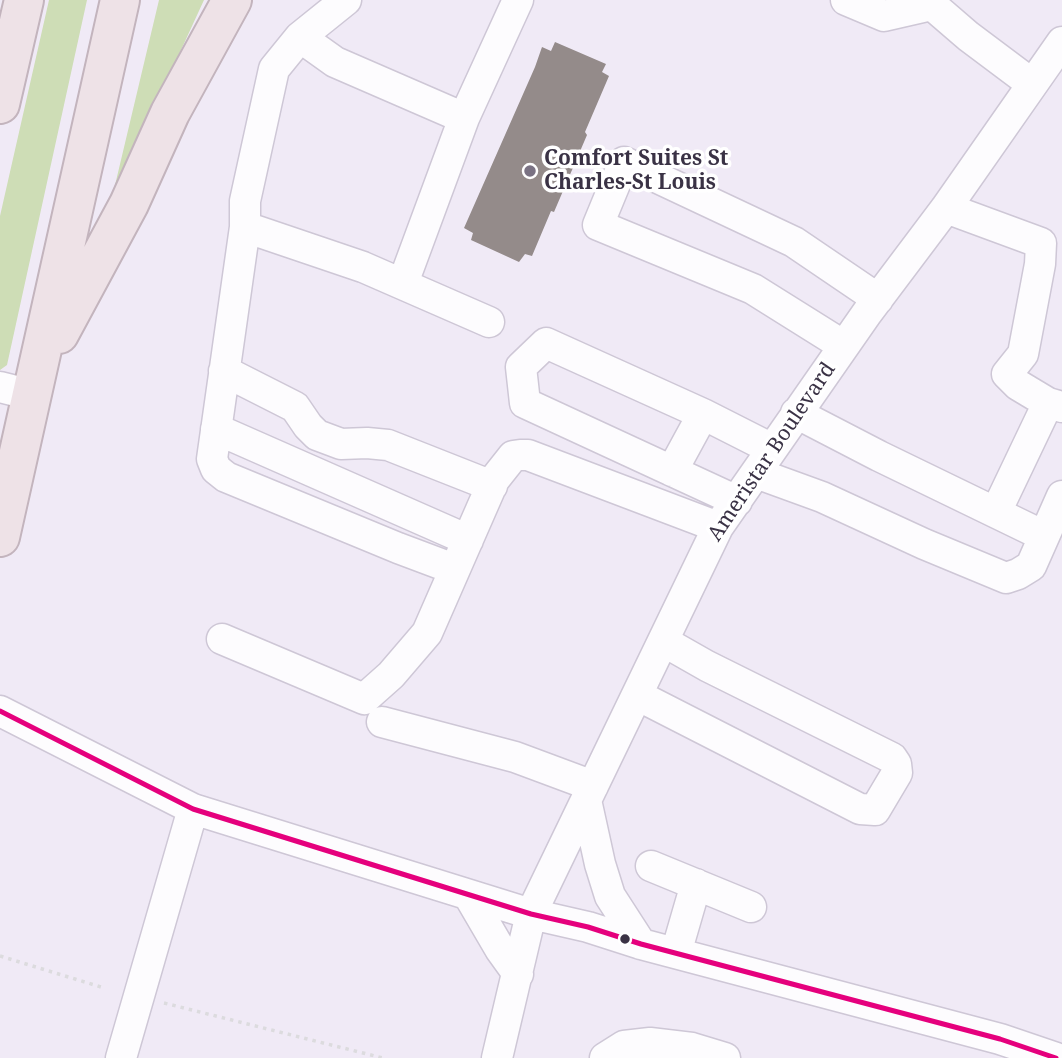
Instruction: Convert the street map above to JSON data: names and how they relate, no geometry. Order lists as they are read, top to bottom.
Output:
{
  "streets": {
    "street": ["Ameristar Boulevard"]
  },
  "places": ["Comfort Suites St Charles-St Louis"]
}
